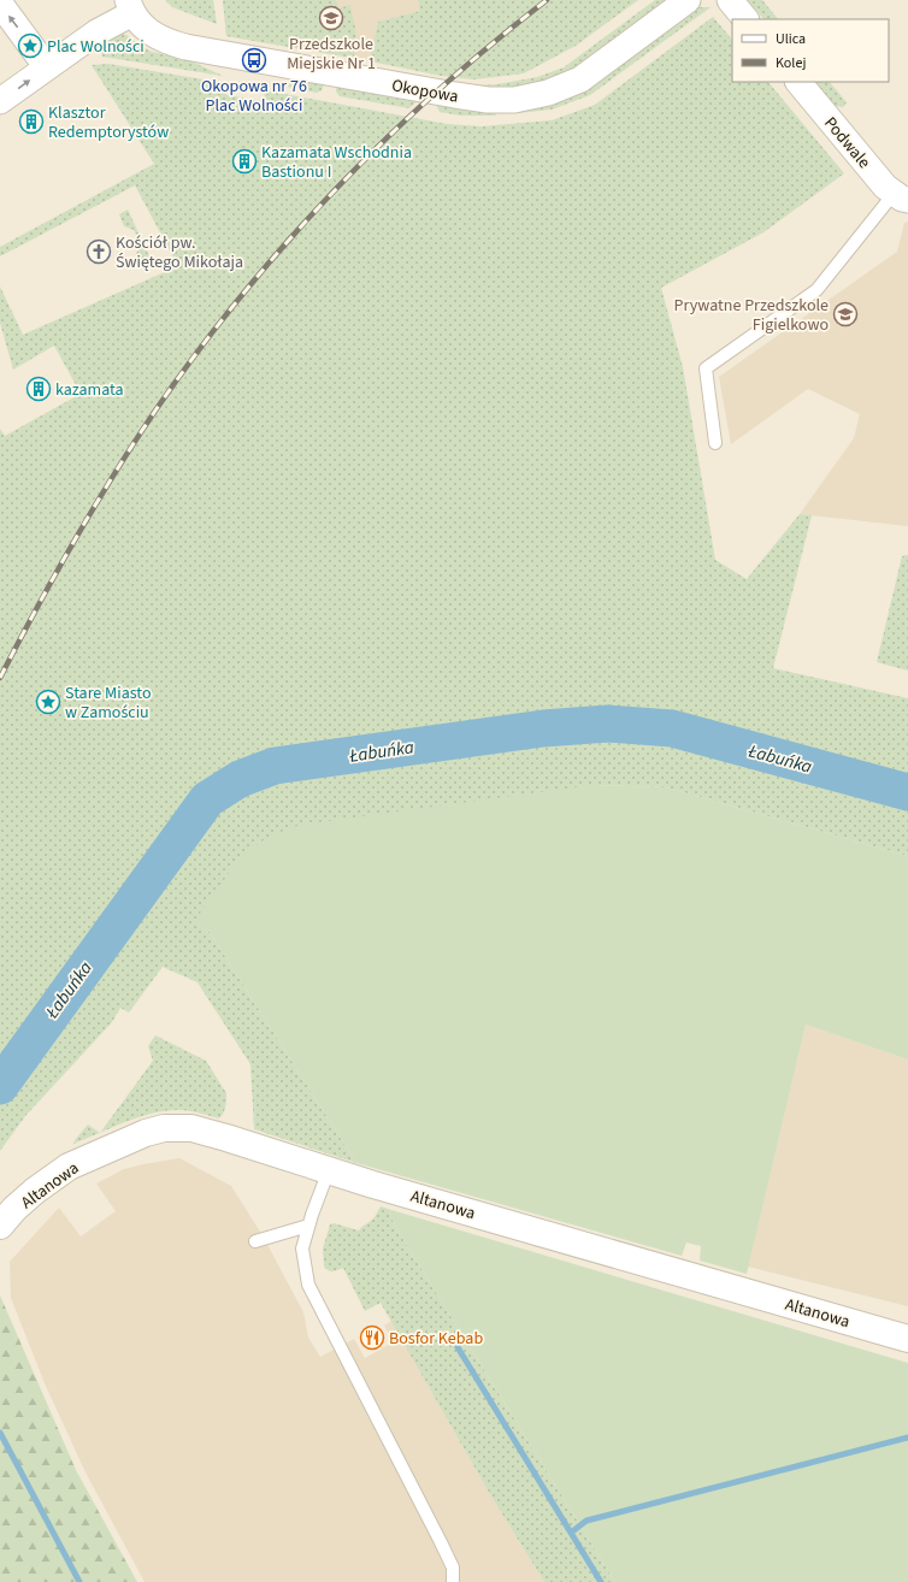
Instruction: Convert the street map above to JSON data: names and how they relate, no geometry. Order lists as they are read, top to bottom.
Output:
{
  "streets": {
    "street": ["Okopowa", "Podwale", "Altanowa"]
  },
  "water": ["Łabuńka"],
  "places": {
    "school or university": ["Przedszkole Miejskie Nr 1", "Prywatne Przedszkole Figielkowo"],
    "place": ["Plac Wolności", "Stare Miasto w Zamościu"],
    "bus stop": ["Okopowa nr 76 Plac Wolności"],
    "building": ["Klasztor Redemptorystów", "Kazamata Wschodnia Bastionu I", "kazamata"],
    "church": ["Kościół pw. Świętego Mikołaja"],
    "restaurant": ["Bosfor Kebab"]
  },
  "legend": ["Ulica", "Kolej"]
}
